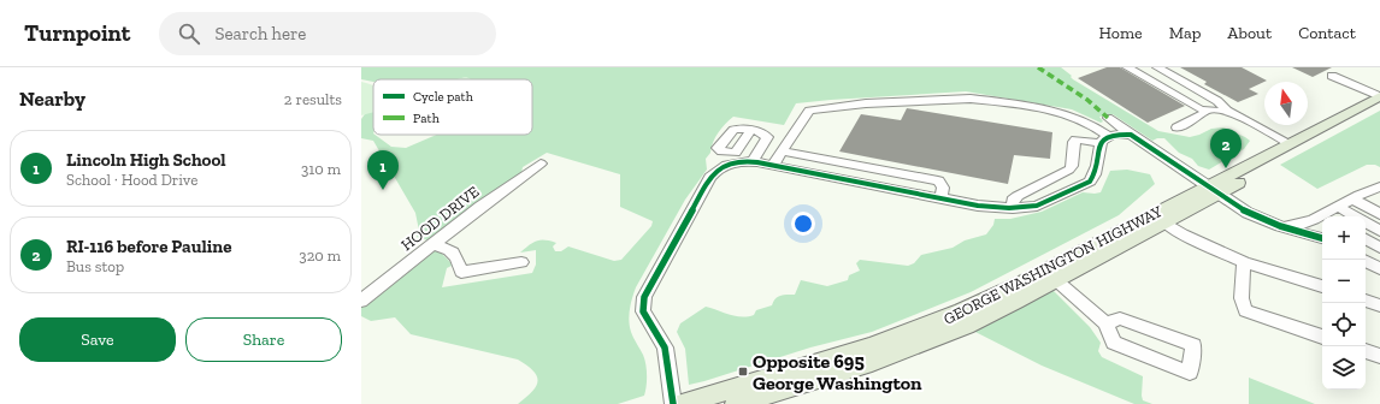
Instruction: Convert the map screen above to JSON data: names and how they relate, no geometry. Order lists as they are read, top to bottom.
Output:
{
  "streets": {
    "main road": ["GEORGE WASHINGTON HIGHWAY"],
    "street": ["HOOD DRIVE"]
  },
  "places": {
    "transit": ["Opposite 695 George Washington"]
  },
  "legend": ["Cycle path", "Path"],
  "north": "top",
  "page": {
    "header": "Turnpoint",
    "search": "Search here",
    "nav": [
      "Home",
      "Map",
      "About",
      "Contact"
    ],
    "heading": ["Nearby", "2 results"],
    "pins": ["2", "1"],
    "list": [
      {
        "mark": "1",
        "name": "Lincoln High School",
        "note": "School · Hood Drive",
        "value": "310 m"
      },
      {
        "mark": "2",
        "name": "RI-116 before Pauline",
        "note": "Bus stop",
        "value": "320 m"
      }
    ],
    "map_buttons": ["+", "−"],
    "buttons": ["Save", "Share"]
  }
}
